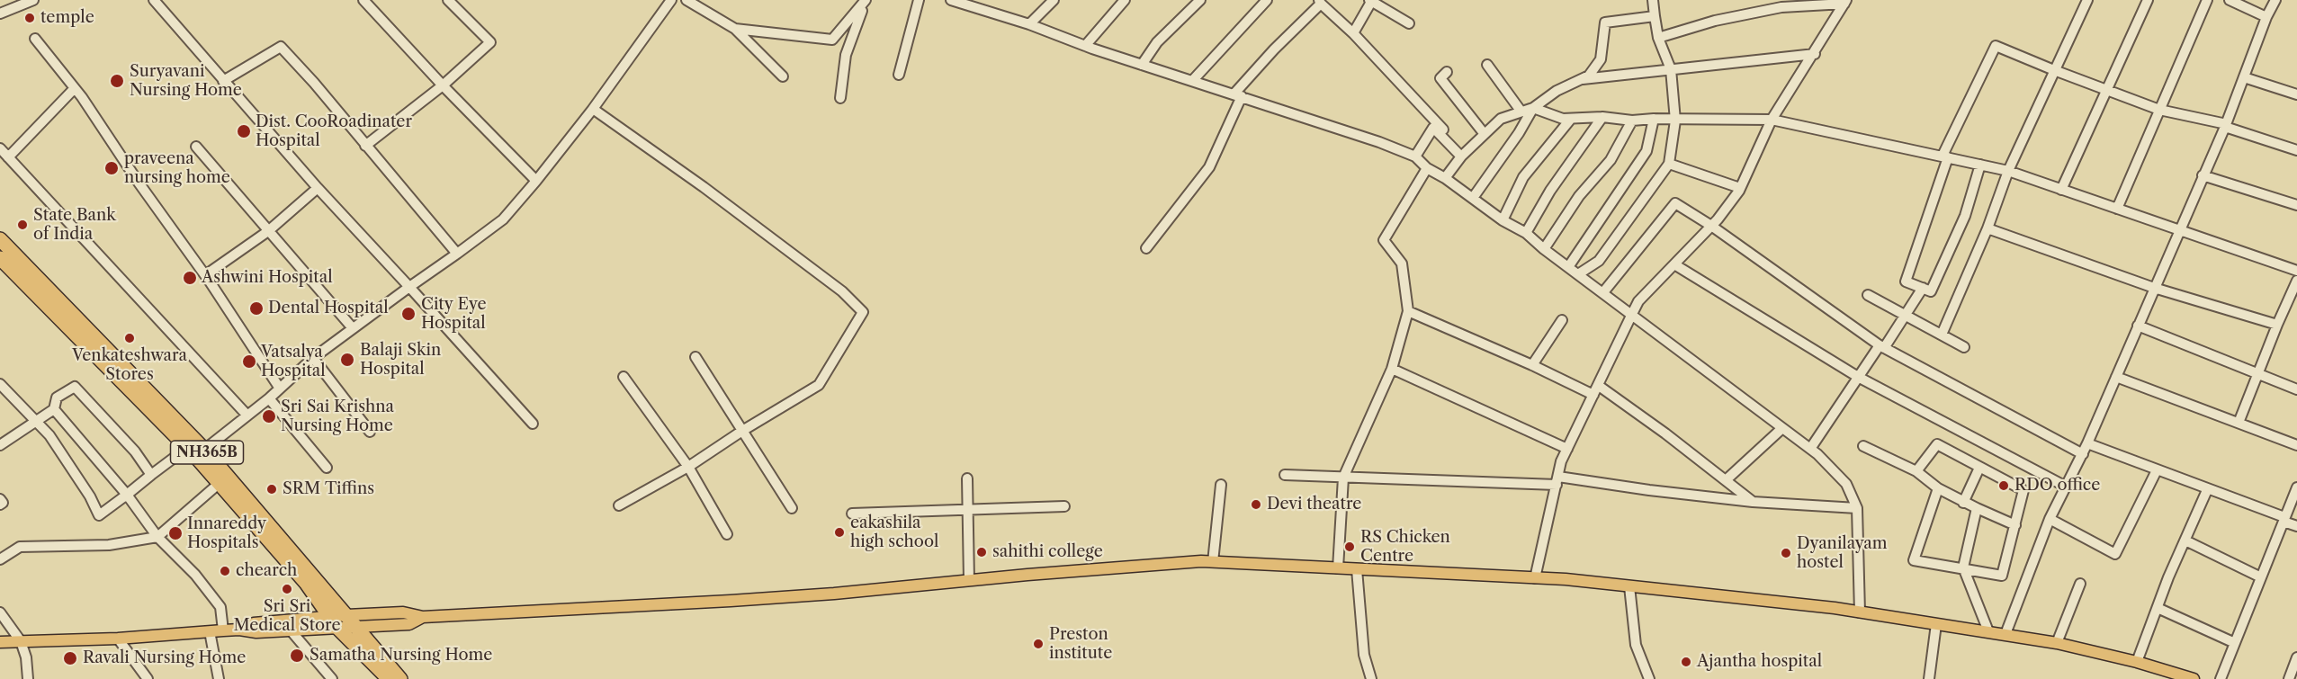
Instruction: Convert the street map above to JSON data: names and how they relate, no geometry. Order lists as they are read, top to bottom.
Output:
{
  "streets": {
    "highway": ["NH365B"]
  },
  "places": [
    "temple",
    "Suryavani Nursing Home",
    "Dist. CooRoadinater Hospital",
    "praveena nursing home",
    "State Bank of India",
    "Ashwini Hospital",
    "Dental Hospital",
    "City Eye Hospital",
    "Venkateshwara Stores",
    "Balaji Skin Hospital",
    "Vatsalya Hospital",
    "Sri Sai Krishna Nursing Home",
    "RDO office",
    "SRM Tiffins",
    "Devi theatre",
    "eakashila high school",
    "Innareddy Hospitals",
    "RS Chicken Centre",
    "sahithi college",
    "Dyanilayam hostel",
    "chearch",
    "Sri Sri Medical Store",
    "Preston institute",
    "Samatha Nursing Home",
    "Ravali Nursing Home",
    "Ajantha hospital"
  ]
}
